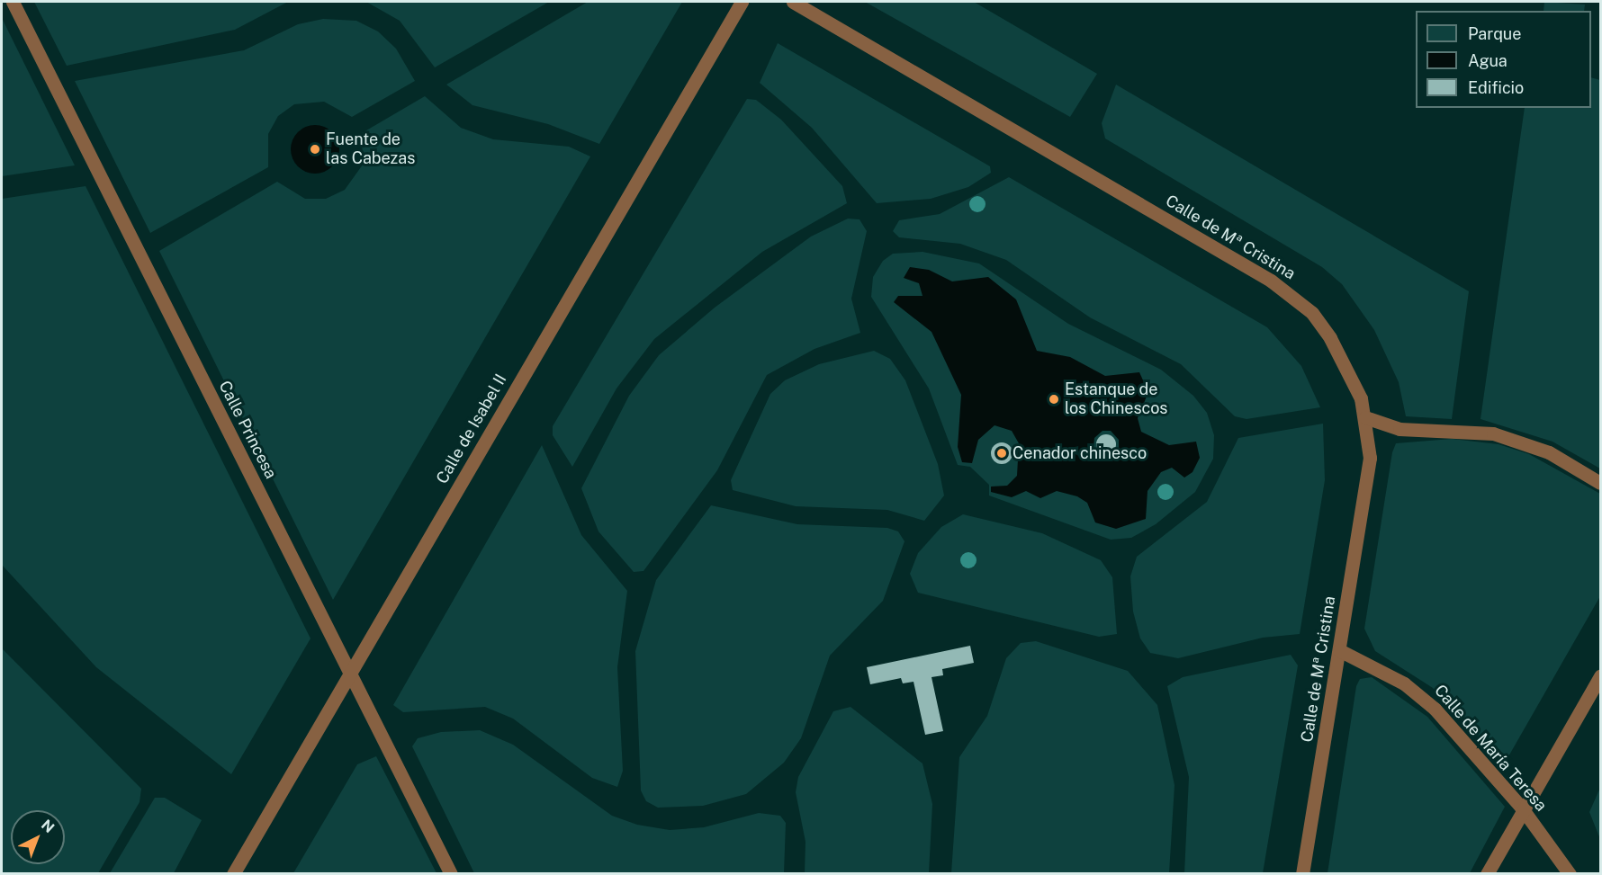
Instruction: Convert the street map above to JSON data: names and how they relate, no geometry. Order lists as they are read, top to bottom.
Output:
{
  "streets": {
    "lane": [
      "Calle de Mª Cristina",
      "Calle de Isabel II",
      "Calle Princesa",
      "Calle de María Teresa"
    ]
  },
  "crossings": [
    ["Calle de Mª Cristina", "Calle de María Teresa"],
    ["Calle de Isabel II", "Calle Princesa"]
  ],
  "places": ["Fuente de las Cabezas", "Estanque de los Chinescos", "Cenador chinesco"],
  "legend": ["Parque", "Agua", "Edificio"],
  "north": "top right"
}
